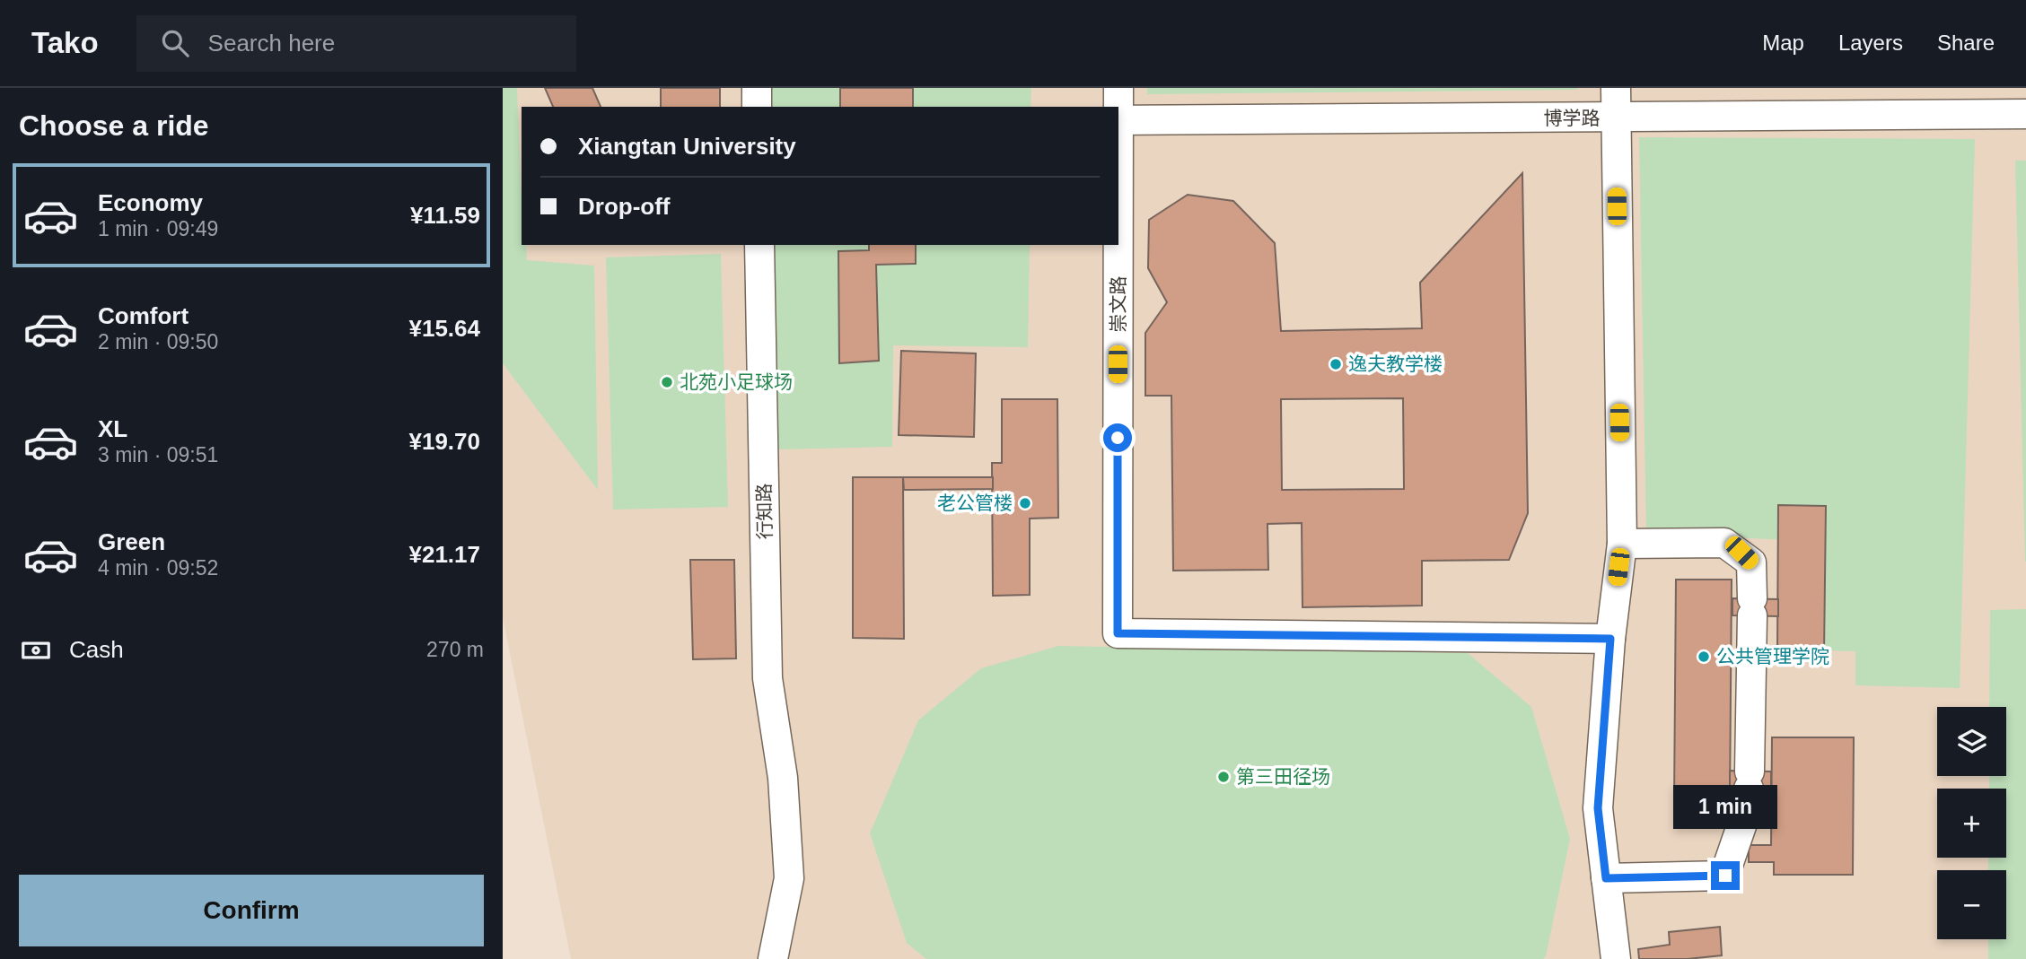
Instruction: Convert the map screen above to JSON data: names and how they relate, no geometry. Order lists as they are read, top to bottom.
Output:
{
  "streets": {
    "street": ["博学路", "崇文路", "行知路"]
  },
  "crossings": [
    ["博学路", "崇文路"]
  ],
  "places": [
    "逸夫教学楼",
    "北苑小足球场",
    "老公管楼",
    "公共管理学院",
    "第三田径场"
  ],
  "page": {
    "header": "Tako",
    "search": "Search here",
    "nav": ["Map", "Layers", "Share"],
    "heading": "Choose a ride",
    "banner": ["Xiangtan University", "Drop-off"],
    "list": [
      {
        "name": "Economy",
        "note": "1 min · 09:49",
        "value": "¥11.59"
      },
      {
        "name": "Comfort",
        "note": "2 min · 09:50",
        "value": "¥15.64"
      },
      {
        "name": "XL",
        "note": "3 min · 09:51",
        "value": "¥19.70"
      },
      {
        "name": "Green",
        "note": "4 min · 09:52",
        "value": "¥21.17"
      }
    ],
    "pay": ["Cash", "270 m"],
    "map_buttons": ["+", "−"],
    "bubble": "1 min",
    "buttons": "Confirm"
  }
}
